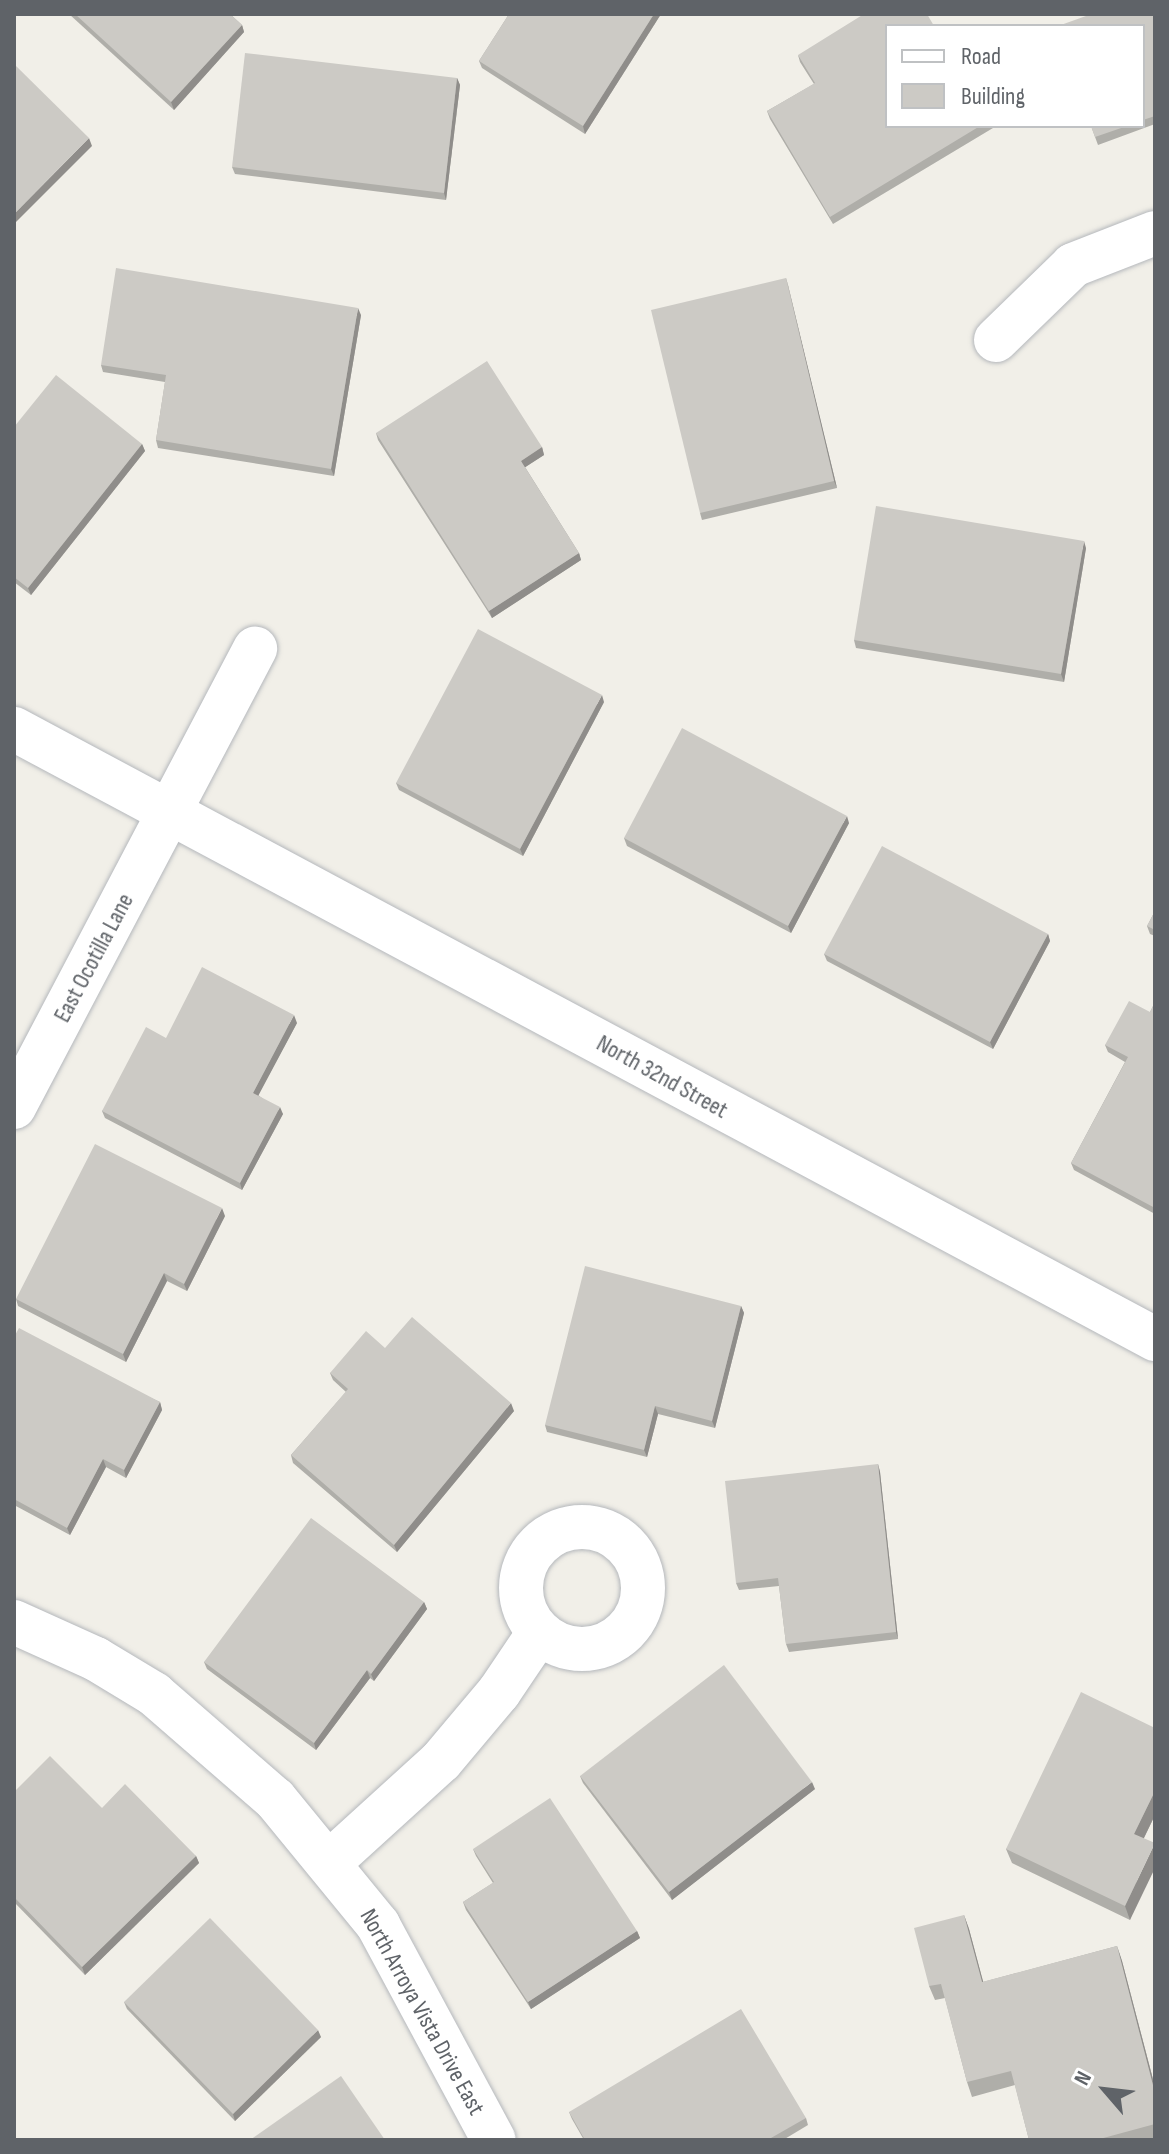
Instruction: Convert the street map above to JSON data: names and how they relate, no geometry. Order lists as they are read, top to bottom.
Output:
{
  "streets": {
    "street": ["East Ocotilla Lane", "North 32nd Street", "North Arroya Vista Drive East"]
  },
  "crossings": [
    ["East Ocotilla Lane", "North 32nd Street"]
  ],
  "legend": ["Road", "Building"],
  "north": "top left"
}
